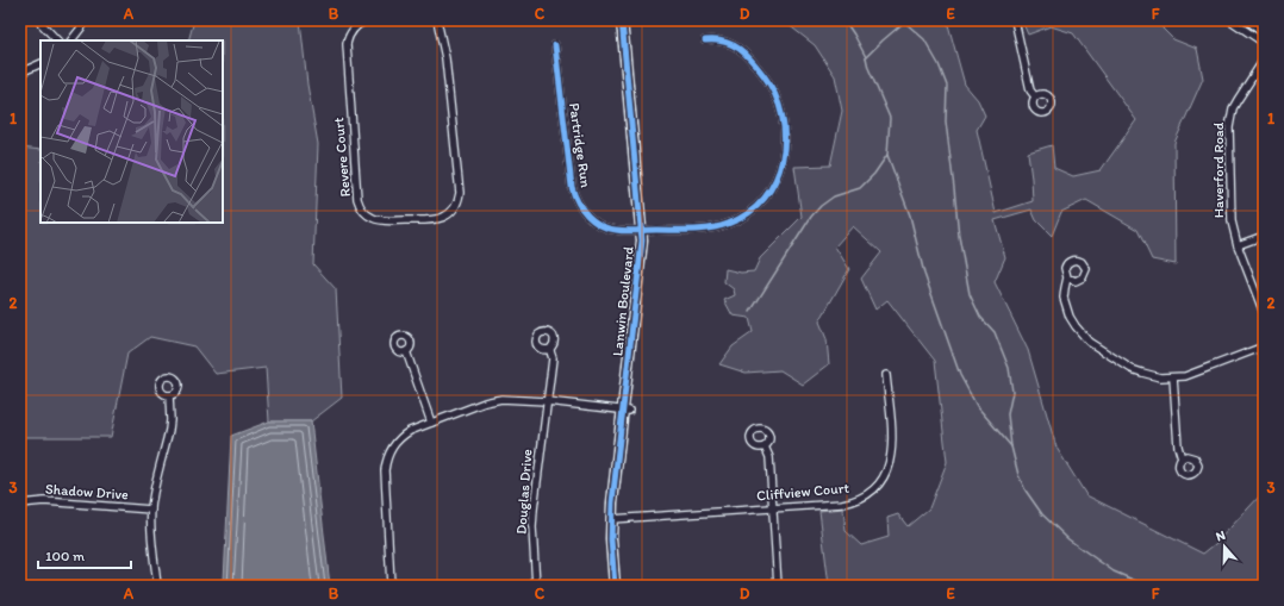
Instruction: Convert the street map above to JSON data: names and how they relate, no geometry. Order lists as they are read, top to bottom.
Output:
{
  "streets": {
    "street": [
      "Partridge Run",
      "Revere Court",
      "Haverford Road",
      "Lanwin Boulevard",
      "Shadow Drive",
      "Douglas Drive",
      "Cliffview Court"
    ]
  },
  "crossings": [
    ["Partridge Run", "Lanwin Boulevard"],
    ["Lanwin Boulevard", "Cliffview Court"]
  ],
  "scale_bar": "100 m",
  "north": "top",
  "grid": {
    "columns": [
      "A",
      "B",
      "C",
      "D",
      "E",
      "F"
    ],
    "rows": ["1", "2", "3"]
  }
}
